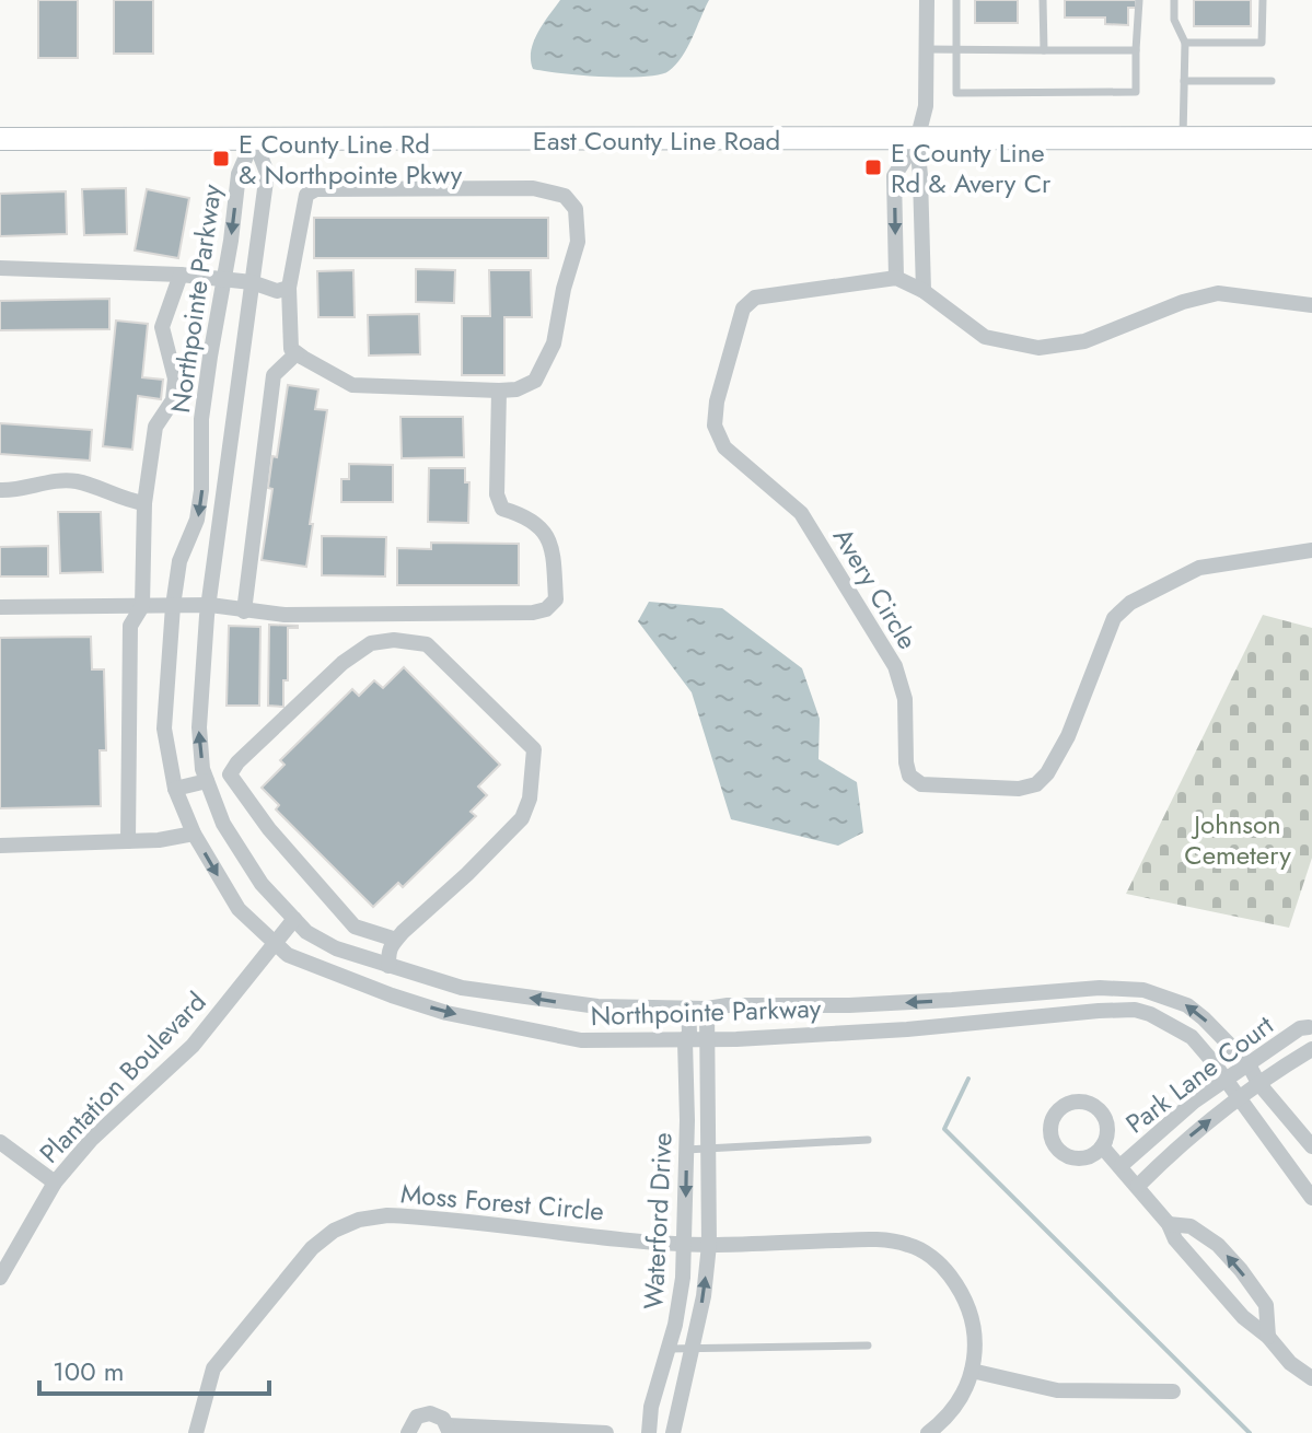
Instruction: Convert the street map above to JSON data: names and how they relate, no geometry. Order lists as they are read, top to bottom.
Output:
{
  "streets": {
    "main road": ["East County Line Road"],
    "street": [
      "Northpointe Parkway",
      "Avery Circle",
      "Park Lane Court",
      "Plantation Boulevard",
      "Moss Forest Circle",
      "Waterford Drive"
    ]
  },
  "crossings": [
    ["East County Line Road", "Northpointe Parkway"],
    ["Northpointe Parkway", "Park Lane Court"],
    ["Northpointe Parkway", "Plantation Boulevard"],
    ["Northpointe Parkway", "Waterford Drive"],
    ["Moss Forest Circle", "Waterford Drive"]
  ],
  "parks": ["Johnson Cemetery"],
  "places": {
    "transit": ["E County Line Rd & Northpointe Pkwy", "E County Line Rd & Avery Cr"]
  },
  "scale_bar": "100 m"
}
